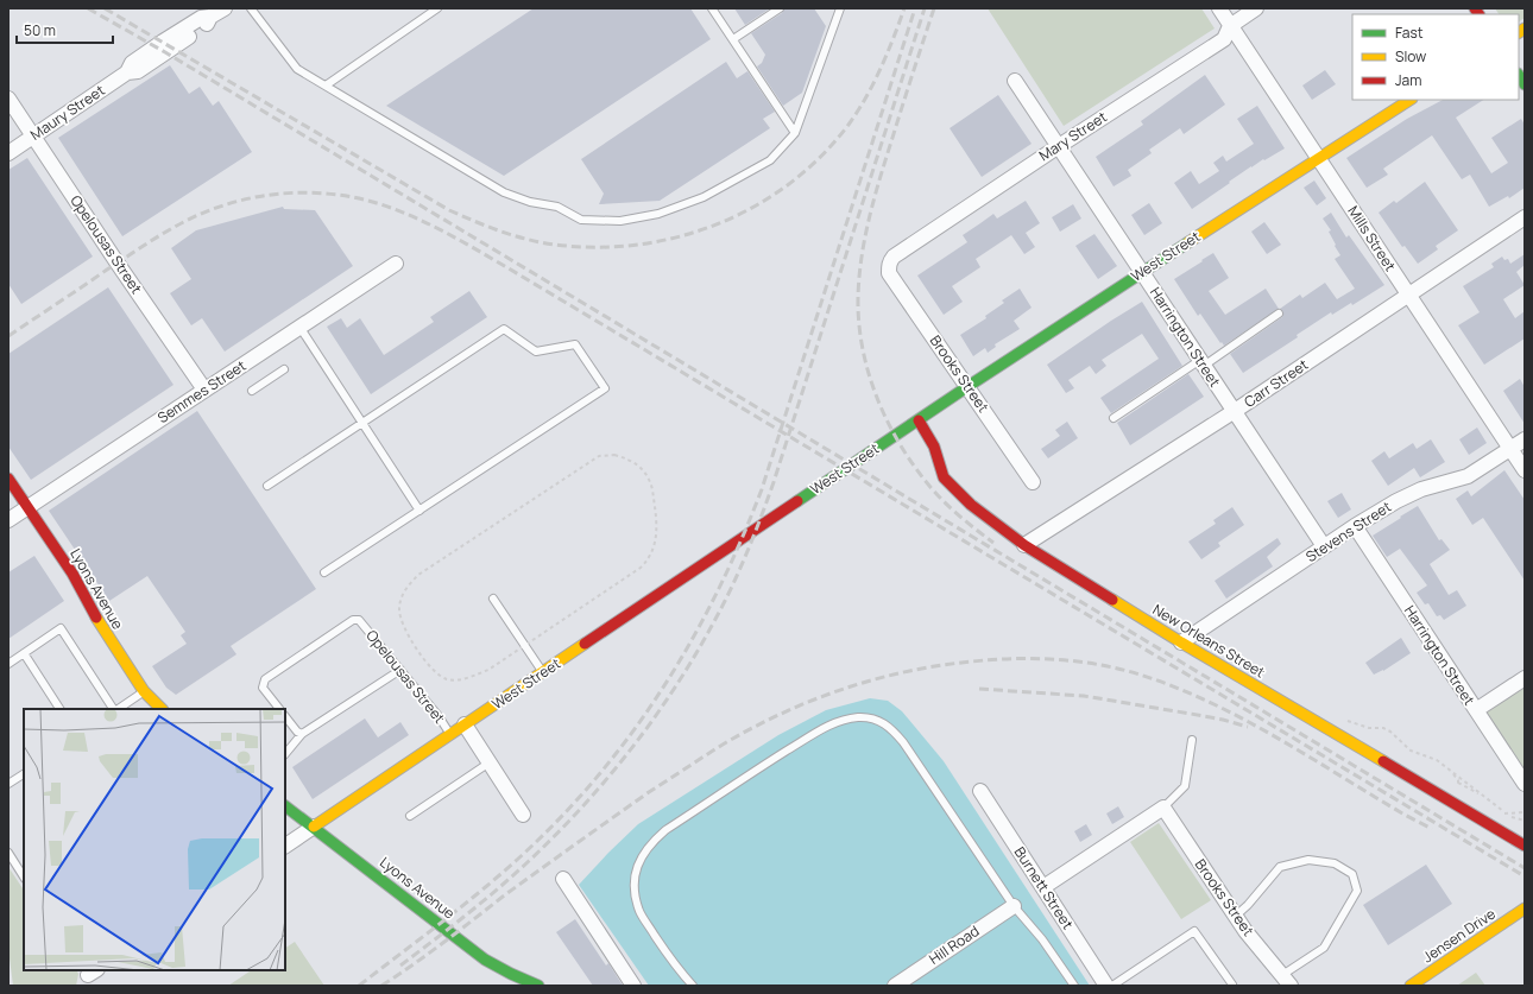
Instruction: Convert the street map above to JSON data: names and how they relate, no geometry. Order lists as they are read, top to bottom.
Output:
{
  "streets": {
    "street": [
      "Maury Street",
      "Mary Street",
      "Mills Street",
      "Opelousas Street",
      "West Street",
      "Harrington Street",
      "Brooks Street",
      "Carr Street",
      "Semmes Street",
      "Stevens Street",
      "Lyons Avenue",
      "New Orleans Street",
      "Burnett Street",
      "Jensen Drive",
      "Hill Road"
    ]
  },
  "crossings": [
    ["Maury Street", "Opelousas Street"],
    ["Mary Street", "Mills Street"],
    ["Mary Street", "Harrington Street"],
    ["Mary Street", "Brooks Street"],
    ["Mills Street", "West Street"],
    ["Mills Street", "Carr Street"],
    ["Mills Street", "Stevens Street"],
    ["Opelousas Street", "West Street"],
    ["Opelousas Street", "Semmes Street"],
    ["West Street", "Harrington Street"],
    ["West Street", "Brooks Street"],
    ["West Street", "Lyons Avenue"],
    ["West Street", "New Orleans Street"],
    ["Harrington Street", "Carr Street"],
    ["Harrington Street", "Stevens Street"],
    ["Carr Street", "New Orleans Street"],
    ["Semmes Street", "Lyons Avenue"],
    ["Stevens Street", "New Orleans Street"]
  ],
  "legend": ["Fast", "Slow", "Jam"],
  "scale_bar": "50 m"
}
